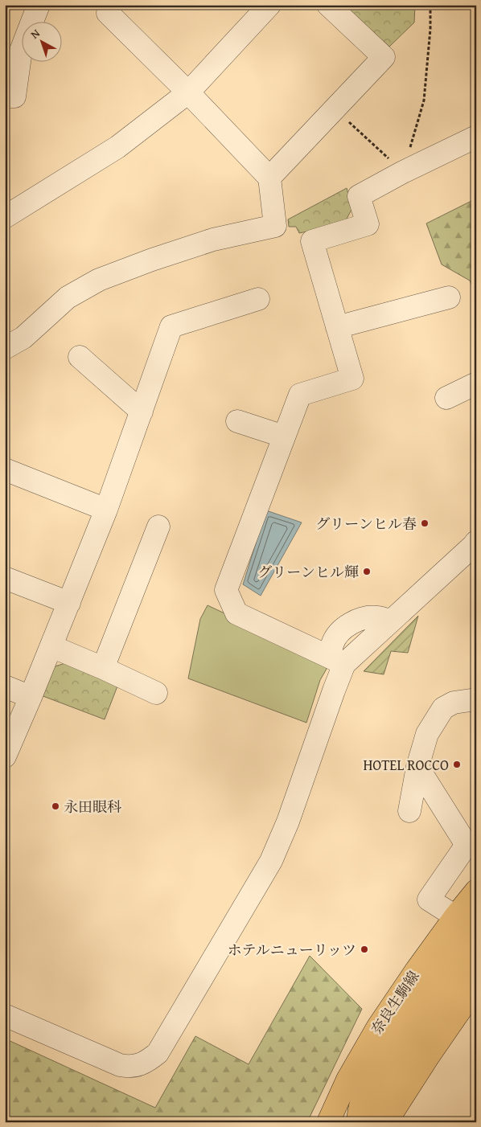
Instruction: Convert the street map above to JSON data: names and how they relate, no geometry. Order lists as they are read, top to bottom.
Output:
{
  "streets": {
    "main road": ["奈良生駒線"]
  },
  "places": [
    "グリーンヒル春",
    "グリーンヒル輝",
    "HOTEL ROCCO",
    "永田眼科",
    "ホテルニューリッツ"
  ],
  "north": "top left"
}
